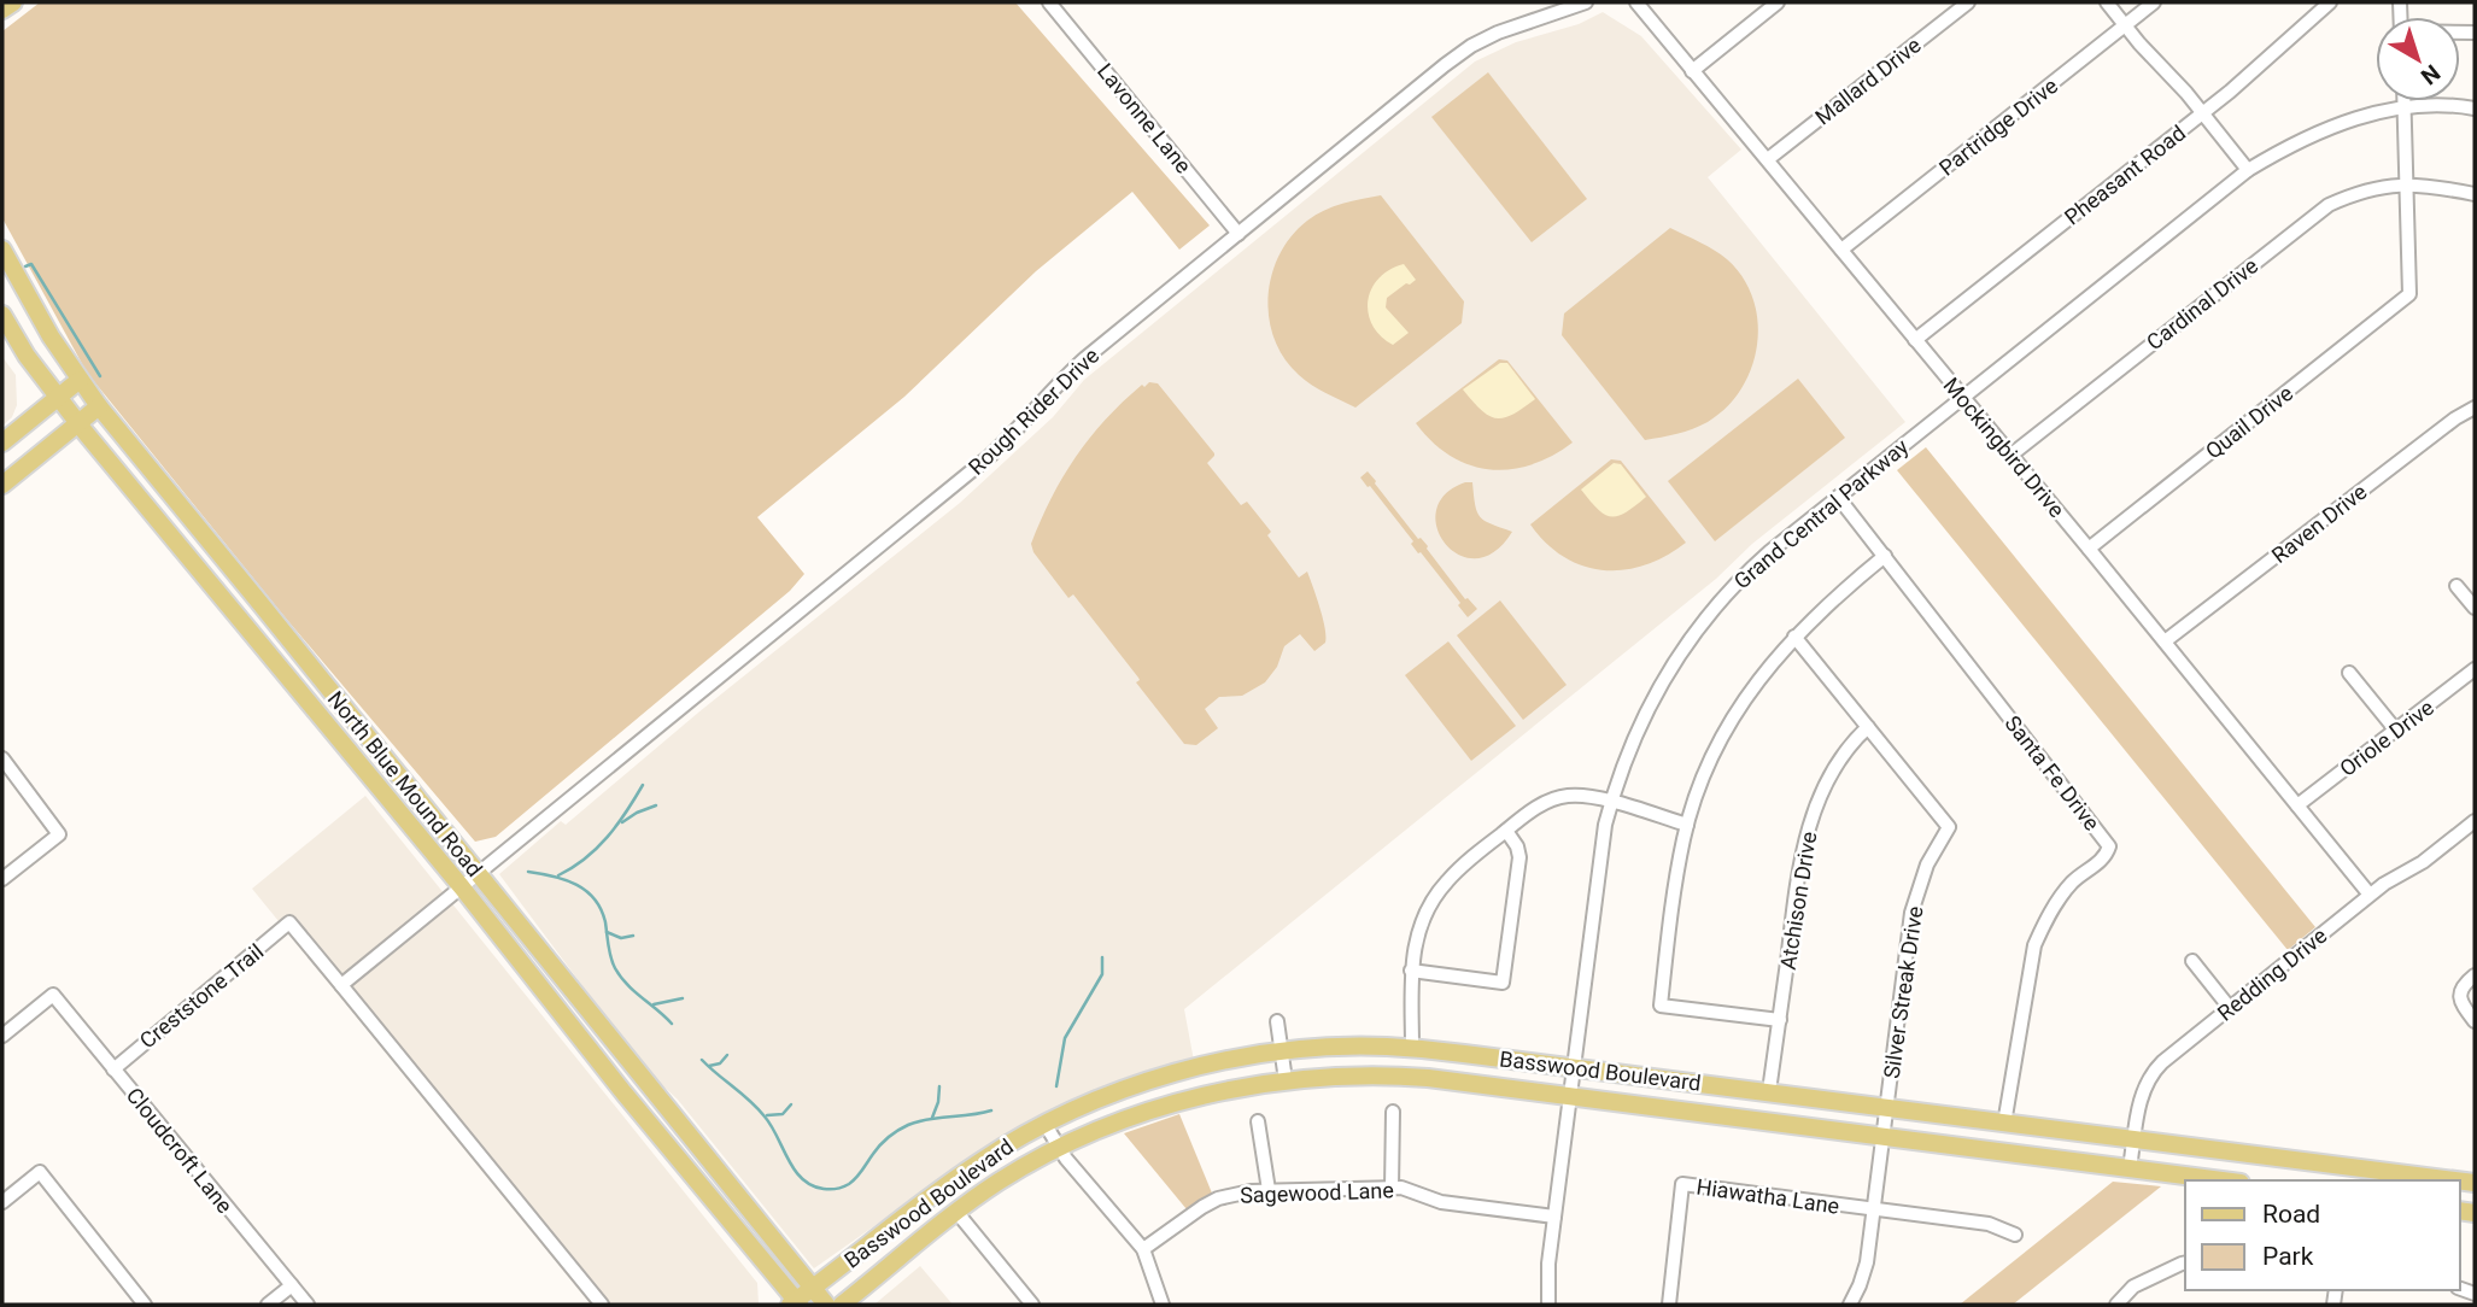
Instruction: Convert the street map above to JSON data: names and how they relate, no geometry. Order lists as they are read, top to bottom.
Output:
{
  "streets": {
    "main road": ["North Blue Mound Road", "Basswood Boulevard"],
    "street": [
      "Mallard Drive",
      "Lavonne Lane",
      "Partridge Drive",
      "Pheasant Road",
      "Cardinal Drive",
      "Rough Rider Drive",
      "Quail Drive",
      "Mockingbird Drive",
      "Grand Central Parkway",
      "Raven Drive",
      "Oriole Drive",
      "Santa Fe Drive",
      "Atchison Drive",
      "Redding Drive",
      "Silver Streak Drive",
      "Creststone Trail",
      "Cloudcroft Lane",
      "Sagewood Lane",
      "Hiawatha Lane"
    ]
  },
  "crossings": [
    ["Mallard Drive", "Mockingbird Drive"],
    ["Lavonne Lane", "Rough Rider Drive"],
    ["Partridge Drive", "Mockingbird Drive"],
    ["Pheasant Road", "Mockingbird Drive"],
    ["Cardinal Drive", "Quail Drive"],
    ["Cardinal Drive", "Mockingbird Drive"],
    ["Rough Rider Drive", "North Blue Mound Road"],
    ["Rough Rider Drive", "Creststone Trail"],
    ["Quail Drive", "Mockingbird Drive"],
    ["Mockingbird Drive", "Grand Central Parkway"],
    ["Mockingbird Drive", "Raven Drive"],
    ["Mockingbird Drive", "Oriole Drive"],
    ["Mockingbird Drive", "Redding Drive"],
    ["Grand Central Parkway", "Santa Fe Drive"],
    ["Grand Central Parkway", "Basswood Boulevard"],
    ["Grand Central Parkway", "Sagewood Lane"],
    ["Santa Fe Drive", "Basswood Boulevard"],
    ["North Blue Mound Road", "Basswood Boulevard"],
    ["Atchison Drive", "Silver Streak Drive"],
    ["Atchison Drive", "Basswood Boulevard"],
    ["Redding Drive", "Basswood Boulevard"],
    ["Silver Streak Drive", "Basswood Boulevard"],
    ["Silver Streak Drive", "Hiawatha Lane"],
    ["Creststone Trail", "Cloudcroft Lane"]
  ],
  "legend": ["Road", "Park"],
  "north": "bottom right"
}
